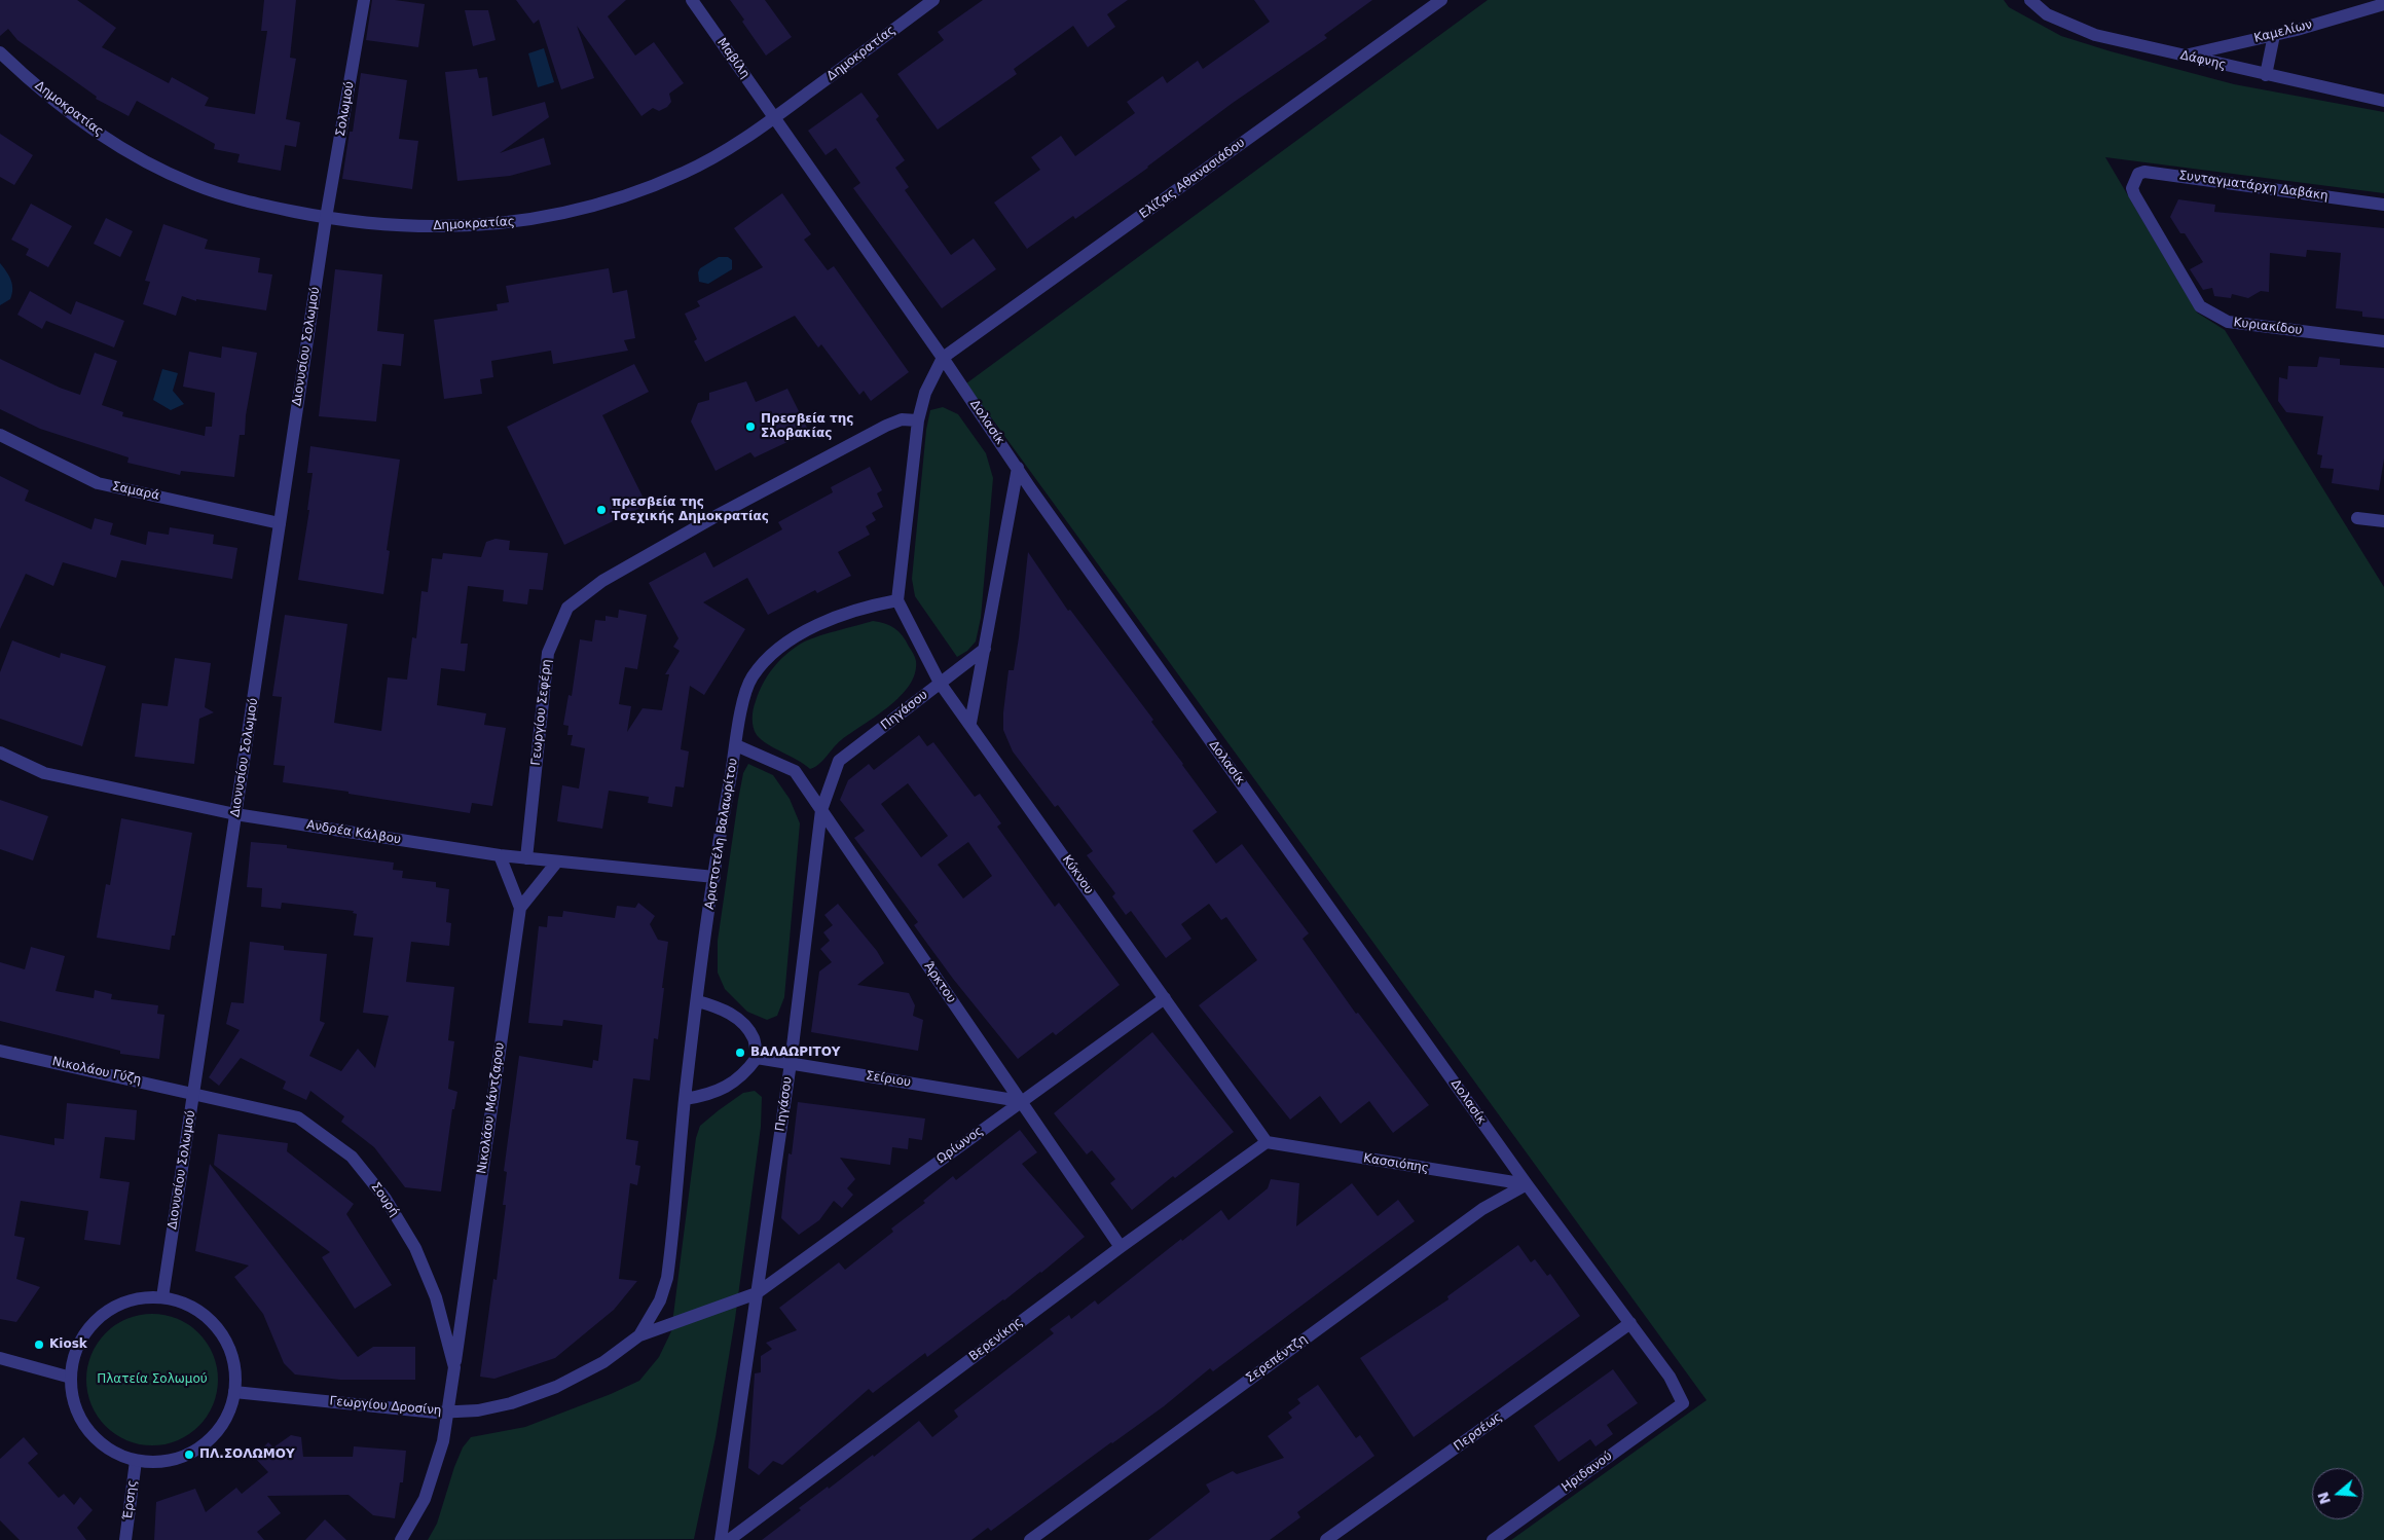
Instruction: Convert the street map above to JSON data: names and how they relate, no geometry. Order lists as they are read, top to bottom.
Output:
{
  "streets": {
    "street": [
      "Καμελίων",
      "Δημοκρατίας",
      "Μαβίλη",
      "Δάφνης",
      "Σολωμού",
      "Ελίζας Αθανασιάδου",
      "Συνταγματάρχη Δαβάκη",
      "Κυριακίδου",
      "Διονυσίου Σολωμού",
      "Δολασίκ",
      "Σαμαρά",
      "Πηγάσου",
      "Γεωργίου Σεφέρη",
      "Ανδρέα Κάλβου",
      "Αριστοτέλη Βαλαωρίτου",
      "Κύκνου",
      "Άρκτου",
      "Νικολάου Γύζη",
      "Σείριου",
      "Νικολάου Μάντζαρου",
      "Ωρίωνος",
      "Κασσιόπης",
      "Σουρή",
      "Βερενίκης",
      "Σερεπέντζη",
      "Γεωργίου Δροσίνη",
      "Περσέως",
      "Ηριδανού",
      "Έρσης"
    ]
  },
  "crossings": [
    ["Καμελίων", "Δάφνης"],
    ["Δημοκρατίας", "Μαβίλη"],
    ["Δημοκρατίας", "Σολωμού"],
    ["Δημοκρατίας", "Διονυσίου Σολωμού"],
    ["Δημοκρατίας", "Δολασίκ"],
    ["Μαβίλη", "Δολασίκ"],
    ["Σολωμού", "Διονυσίου Σολωμού"],
    ["Ελίζας Αθανασιάδου", "Δολασίκ"],
    ["Συνταγματάρχη Δαβάκη", "Κυριακίδου"],
    ["Διονυσίου Σολωμού", "Σαμαρά"],
    ["Διονυσίου Σολωμού", "Ανδρέα Κάλβου"],
    ["Διονυσίου Σολωμού", "Νικολάου Γύζη"],
    ["Διονυσίου Σολωμού", "Σουρή"],
    ["Διονυσίου Σολωμού", "Γεωργίου Δροσίνη"],
    ["Διονυσίου Σολωμού", "Έρσης"],
    ["Δολασίκ", "Κασσιόπης"],
    ["Δολασίκ", "Σερεπέντζη"],
    ["Δολασίκ", "Περσέως"],
    ["Δολασίκ", "Ηριδανού"],
    ["Πηγάσου", "Κύκνου"],
    ["Πηγάσου", "Άρκτου"],
    ["Πηγάσου", "Σείριου"],
    ["Πηγάσου", "Ωρίωνος"],
    ["Πηγάσου", "Γεωργίου Δροσίνη"],
    ["Γεωργίου Σεφέρη", "Ανδρέα Κάλβου"],
    ["Ανδρέα Κάλβου", "Αριστοτέλη Βαλαωρίτου"],
    ["Αριστοτέλη Βαλαωρίτου", "Κύκνου"],
    ["Αριστοτέλη Βαλαωρίτου", "Άρκτου"],
    ["Αριστοτέλη Βαλαωρίτου", "Γεωργίου Δροσίνη"],
    ["Κύκνου", "Ωρίωνος"],
    ["Κύκνου", "Κασσιόπης"],
    ["Κύκνου", "Βερενίκης"],
    ["Άρκτου", "Σείριου"],
    ["Άρκτου", "Ωρίωνος"],
    ["Άρκτου", "Βερενίκης"],
    ["Νικολάου Γύζη", "Σουρή"],
    ["Σείριου", "Ωρίωνος"],
    ["Νικολάου Μάντζαρου", "Σουρή"],
    ["Ωρίωνος", "Γεωργίου Δροσίνη"],
    ["Κασσιόπης", "Βερενίκης"],
    ["Κασσιόπης", "Σερεπέντζη"],
    ["Σουρή", "Γεωργίου Δροσίνη"],
    ["Γεωργίου Δροσίνη", "Έρσης"]
  ],
  "parks": ["Πλατεία Σολωμού"],
  "places": [
    "Πρεσβεία της Σλοβακίας",
    "πρεσβεία της Τσεχικής Δημοκρατίας",
    "ΒΑΛΑΩΡΙΤΟΥ",
    "Kiosk",
    "ΠΛ.ΣΟΛΩΜΟΥ"
  ],
  "north": "left"
}
